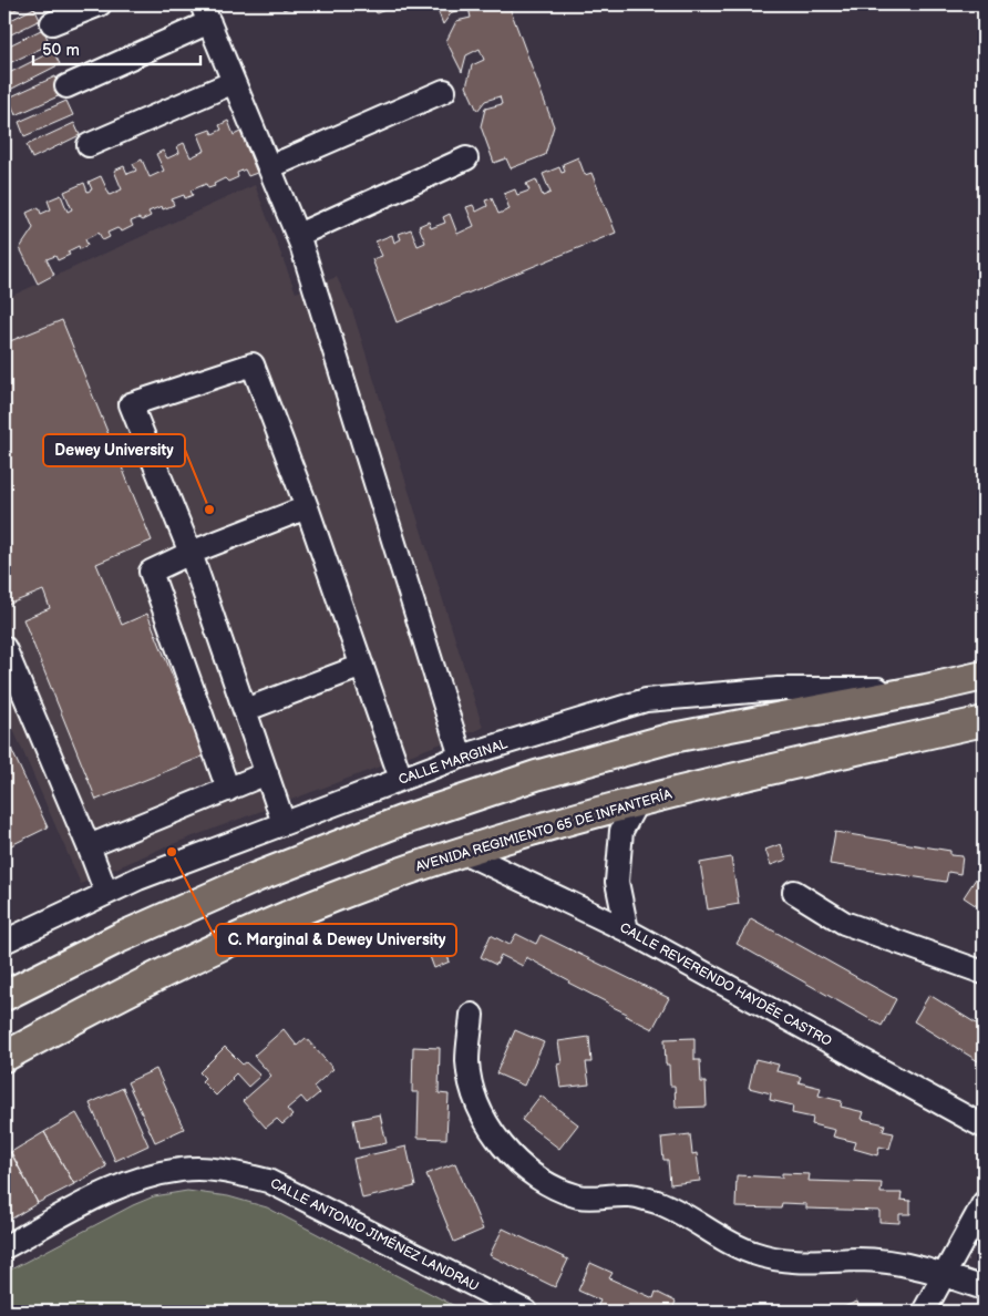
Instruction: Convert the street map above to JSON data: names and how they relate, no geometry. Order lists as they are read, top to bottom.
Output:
{
  "streets": {
    "main road": ["AVENIDA REGIMIENTO 65 DE INFANTERÍA"],
    "street": ["CALLE MARGINAL", "CALLE REVERENDO HAYDÉE CASTRO", "CALLE ANTONIO JIMÉNEZ LANDRAU"]
  },
  "crossings": [
    ["AVENIDA REGIMIENTO 65 DE INFANTERÍA", "CALLE REVERENDO HAYDÉE CASTRO"]
  ],
  "places": ["Dewey University", "C. Marginal & Dewey University"],
  "scale_bar": "50 m"
}
